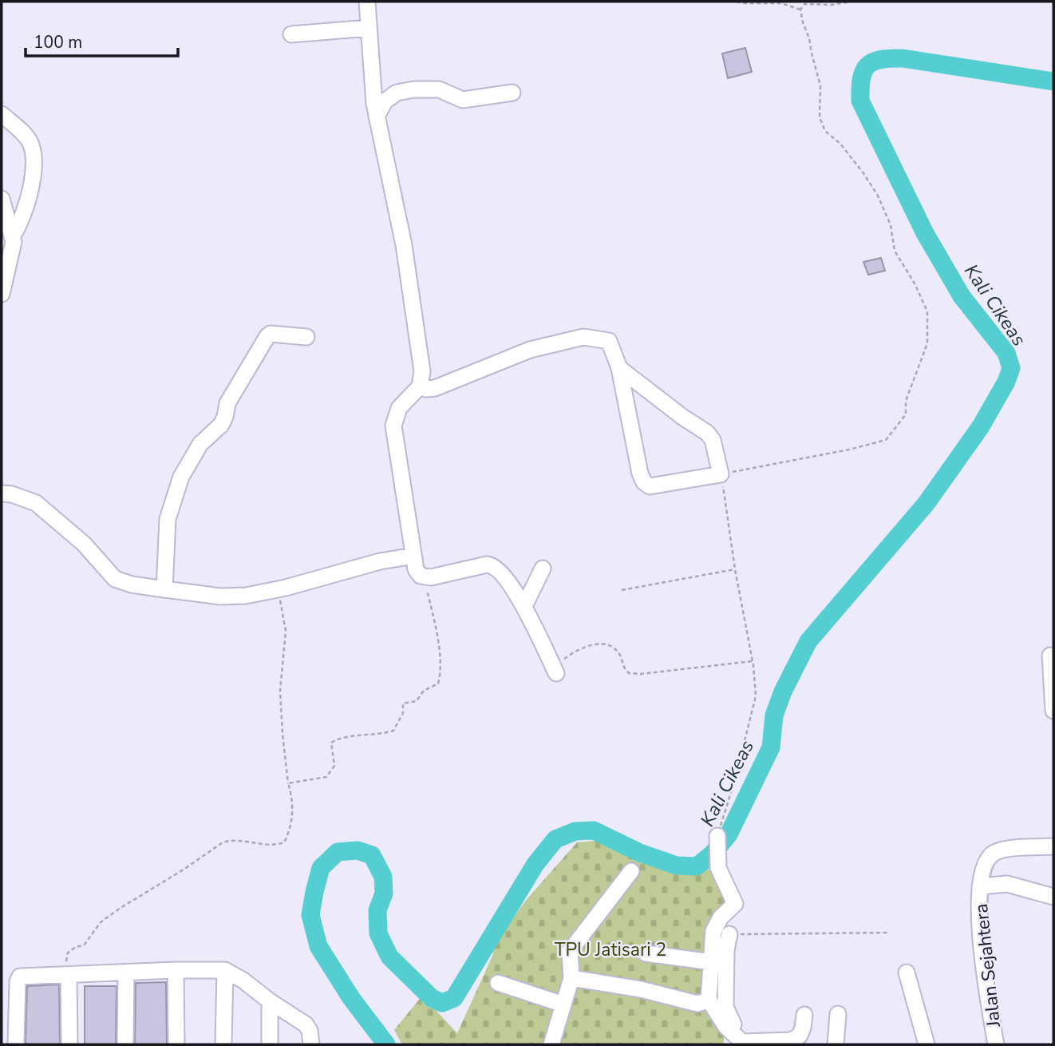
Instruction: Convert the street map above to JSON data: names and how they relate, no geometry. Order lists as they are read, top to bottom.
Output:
{
  "streets": {
    "street": ["Jalan Sejahtera"]
  },
  "water": ["Kali Cikeas"],
  "parks": ["TPU Jatisari 2"],
  "scale_bar": "100 m"
}
